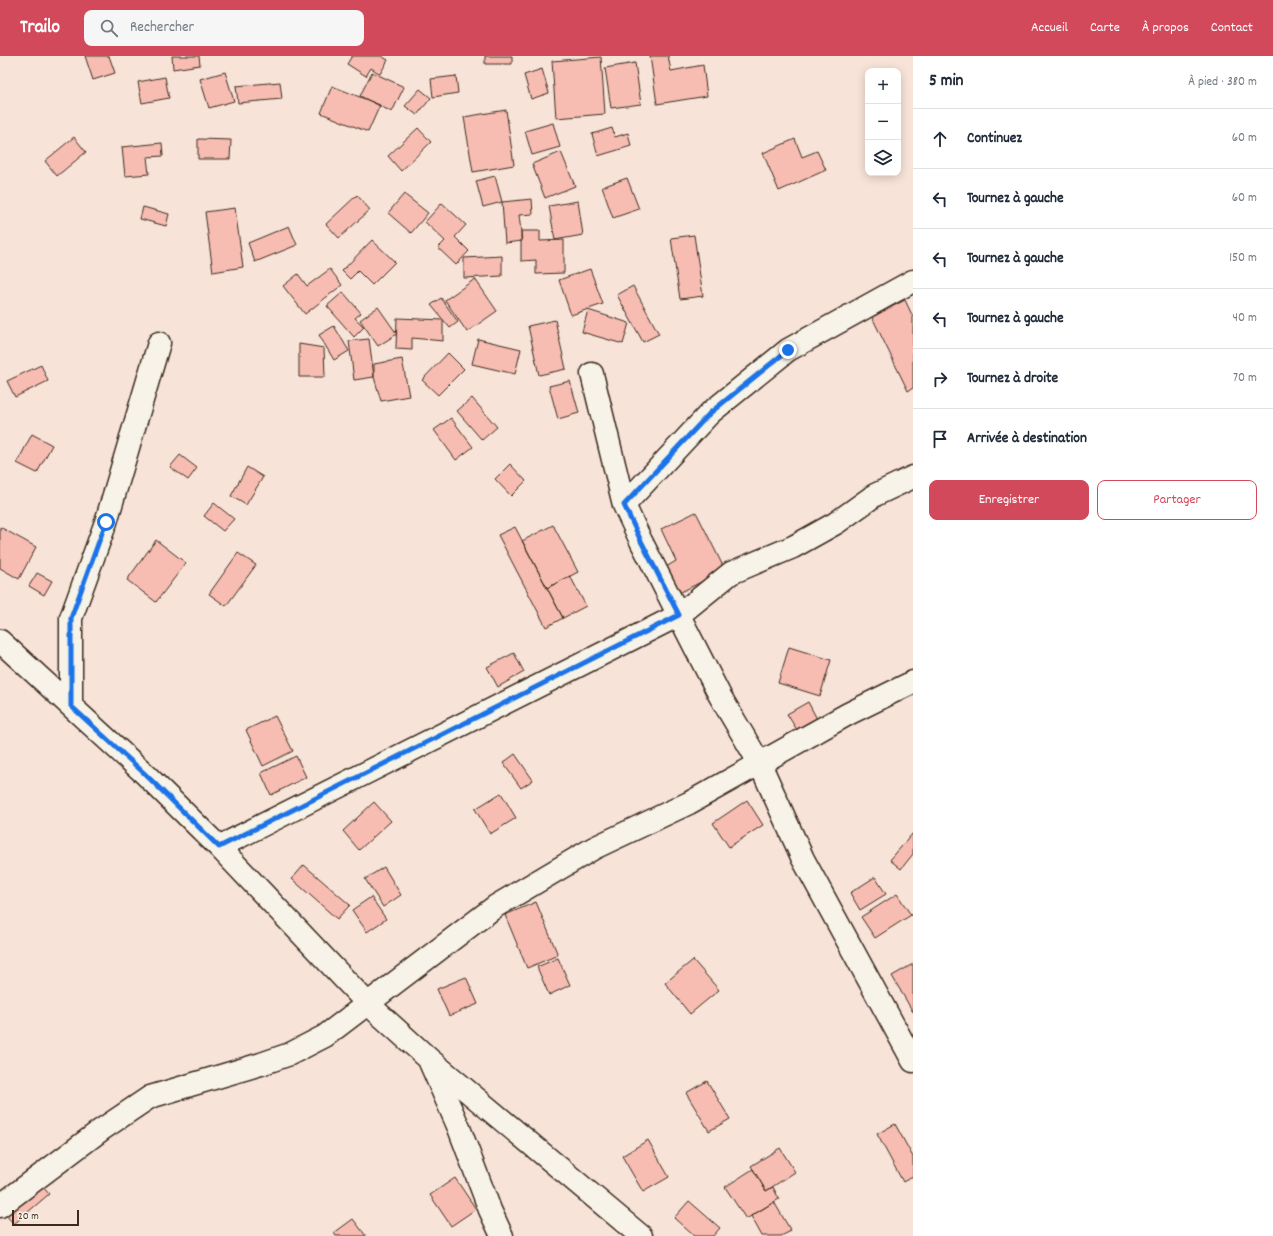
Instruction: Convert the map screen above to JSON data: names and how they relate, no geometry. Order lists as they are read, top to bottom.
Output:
{
  "scale_bar": "20 m",
  "page": {
    "header": "Trailo",
    "search": "Rechercher",
    "nav": [
      "Accueil",
      "Carte",
      "À propos",
      "Contact"
    ],
    "heading": ["5 min", "À pied · 380 m"],
    "map_buttons": ["+", "−"],
    "list": [
      ["Continuez", "60 m"],
      ["Tournez à gauche", "60 m"],
      ["Tournez à gauche", "150 m"],
      ["Tournez à gauche", "40 m"],
      ["Tournez à droite", "70 m"],
      "Arrivée à destination"
    ],
    "buttons": ["Enregistrer", "Partager"],
    "scale": "20 m"
  }
}
